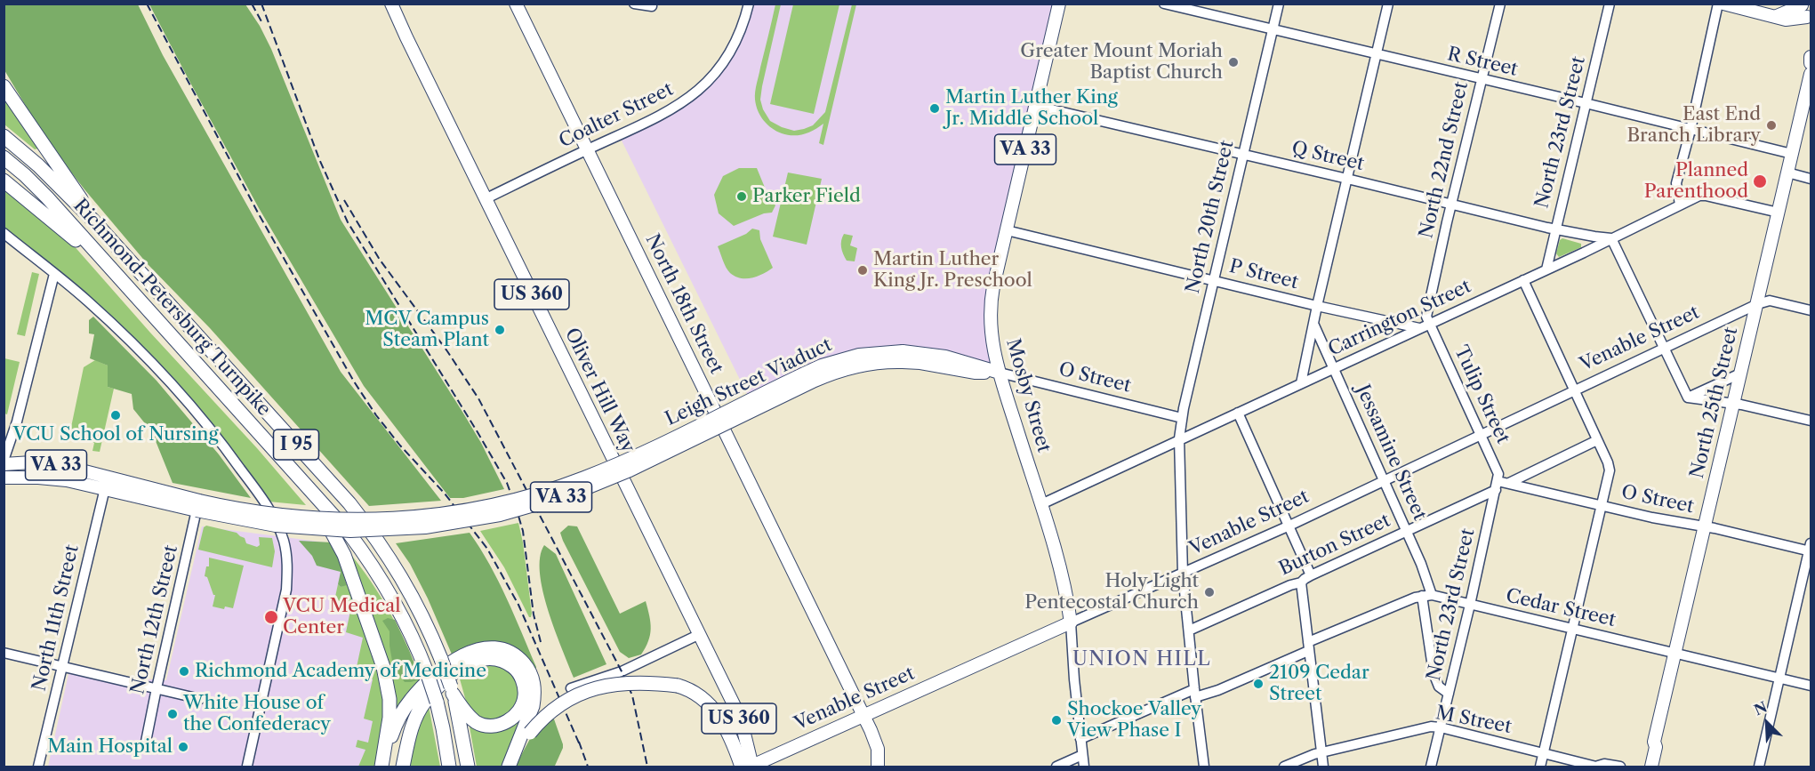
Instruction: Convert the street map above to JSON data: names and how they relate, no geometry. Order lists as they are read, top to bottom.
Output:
{
  "streets": {
    "highway": ["Richmond-Petersburg Turnpike", "I 95"],
    "main road": [
      "VA 33",
      "US 360",
      "North 18th Street",
      "Venable Street",
      "Leigh Street Viaduct",
      "Oliver Hill Way",
      "Mosby Street",
      "North 25th Street"
    ],
    "street": [
      "R Street",
      "Coalter Street",
      "North 23rd Street",
      "Q Street",
      "North 22nd Street",
      "North 20th Street",
      "P Street",
      "Carrington Street",
      "O Street",
      "Tulip Street",
      "Jessamine Street",
      "Burton Street",
      "Cedar Street",
      "North 11th Street",
      "North 12th Street",
      "M Street"
    ]
  },
  "crossings": [
    ["R Street", "North 23rd Street"],
    ["R Street", "North 22nd Street"],
    ["R Street", "North 20th Street"],
    ["R Street", "North 25th Street"],
    ["Coalter Street", "North 18th Street"],
    ["Coalter Street", "Oliver Hill Way"],
    ["North 23rd Street", "Q Street"],
    ["North 23rd Street", "Carrington Street"],
    ["North 23rd Street", "O Street"],
    ["North 23rd Street", "Tulip Street"],
    ["North 23rd Street", "Jessamine Street"],
    ["North 23rd Street", "Burton Street"],
    ["North 23rd Street", "Cedar Street"],
    ["North 23rd Street", "M Street"],
    ["VA 33", "Leigh Street Viaduct"],
    ["VA 33", "North 11th Street"],
    ["VA 33", "North 12th Street"],
    ["Q Street", "North 22nd Street"],
    ["Q Street", "North 20th Street"],
    ["Q Street", "Carrington Street"],
    ["Q Street", "Mosby Street"],
    ["North 22nd Street", "Carrington Street"],
    ["North 22nd Street", "Tulip Street"],
    ["North 20th Street", "P Street"],
    ["North 20th Street", "Carrington Street"],
    ["North 20th Street", "Venable Street"],
    ["North 20th Street", "O Street"],
    ["North 20th Street", "Burton Street"],
    ["P Street", "Carrington Street"],
    ["P Street", "Mosby Street"],
    ["North 18th Street", "Venable Street"],
    ["Richmond-Petersburg Turnpike", "I 95"],
    ["Carrington Street", "Tulip Street"],
    ["Carrington Street", "Mosby Street"],
    ["Carrington Street", "North 25th Street"],
    ["Carrington Street", "Jessamine Street"],
    ["Venable Street", "Oliver Hill Way"],
    ["Venable Street", "Tulip Street"],
    ["Venable Street", "Mosby Street"],
    ["Venable Street", "North 25th Street"],
    ["Venable Street", "Jessamine Street"],
    ["O Street", "Leigh Street Viaduct"],
    ["O Street", "Tulip Street"],
    ["O Street", "Mosby Street"],
    ["O Street", "North 25th Street"],
    ["O Street", "Burton Street"],
    ["Leigh Street Viaduct", "Mosby Street"],
    ["Leigh Street Viaduct", "North 12th Street"],
    ["Tulip Street", "Burton Street"],
    ["North 25th Street", "Cedar Street"],
    ["Jessamine Street", "Burton Street"],
    ["Jessamine Street", "Cedar Street"]
  ],
  "districts": ["UNION HILL"],
  "places": [
    "Greater Mount Moriah Baptist Church",
    "Martin Luther King Jr. Middle School",
    "East End Branch Library",
    "Planned Parenthood",
    "Parker Field",
    "Martin Luther King Jr. Preschool",
    "MCV Campus Steam Plant",
    "VCU School of Nursing",
    "Holy Light Pentecostal Church",
    "VCU Medical Center",
    "Richmond Academy of Medicine",
    "2109 Cedar Street",
    "White House of the Confederacy",
    "Shockoe Valley View Phase I",
    "Main Hospital"
  ],
  "north": "top left"
}
